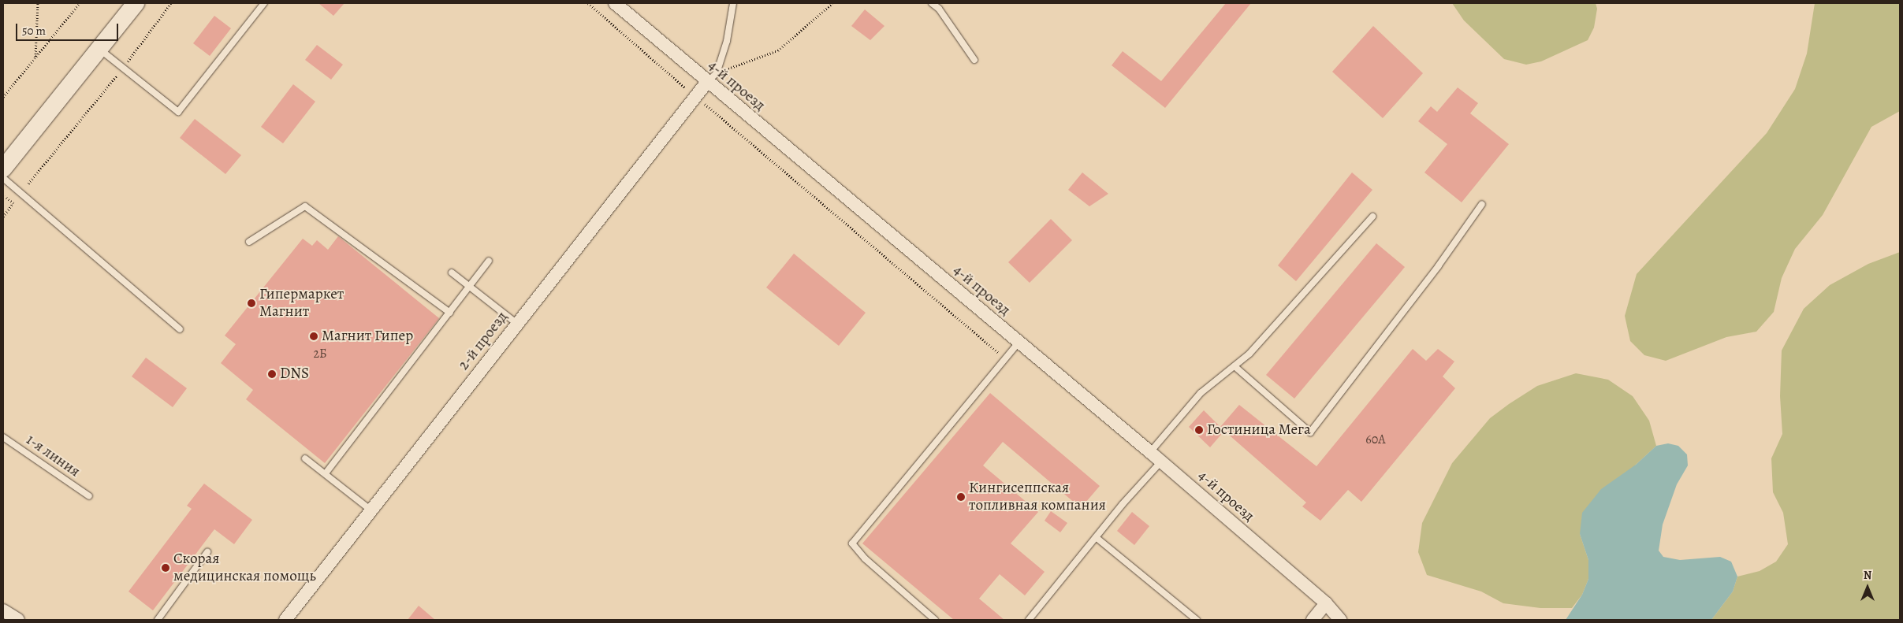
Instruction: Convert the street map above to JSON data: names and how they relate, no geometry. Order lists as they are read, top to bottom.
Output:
{
  "streets": {
    "street": ["4-й проезд", "2-й проезд"],
    "lane": ["1-я линия"]
  },
  "crossings": [
    ["4-й проезд", "2-й проезд"]
  ],
  "places": [
    "Гипермаркет Магнит",
    "Магнит Гипер",
    "DNS",
    "Гостиница Мега",
    "Кингисеппская топливная компания",
    "Скорая медицинская помощь"
  ],
  "house_numbers": ["2Б", "60А"],
  "scale_bar": "50 m",
  "north": "top"
}
